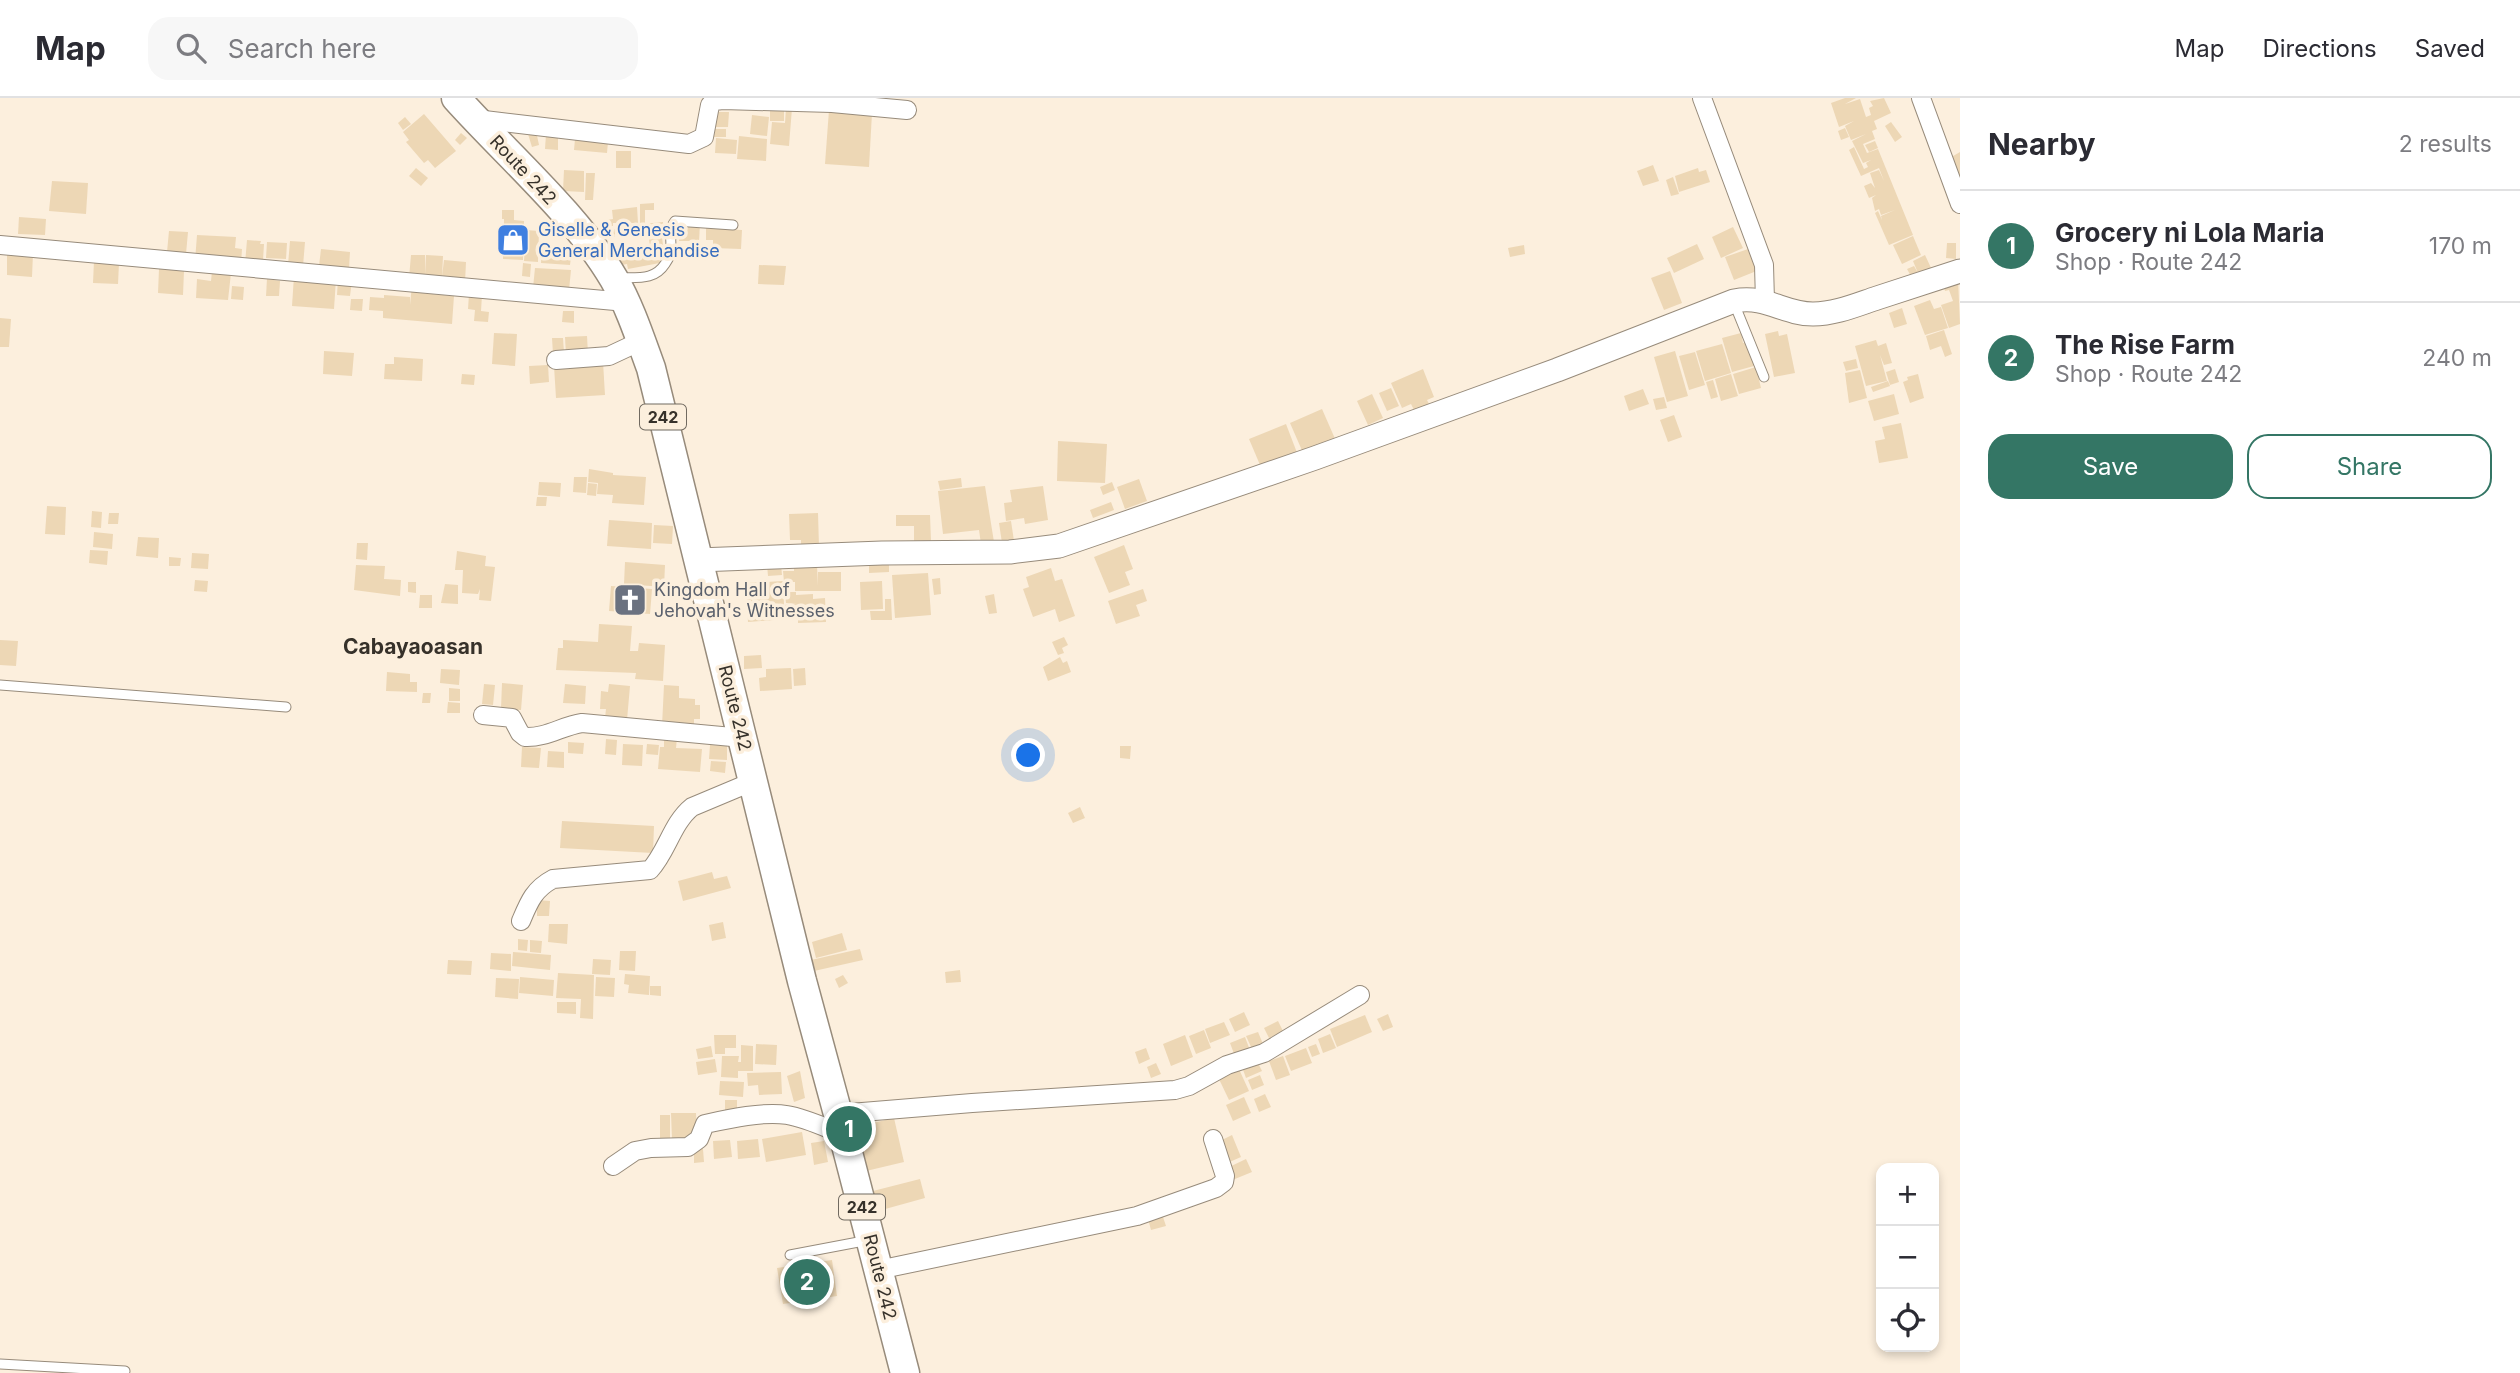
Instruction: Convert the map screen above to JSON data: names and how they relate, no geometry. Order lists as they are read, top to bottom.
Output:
{
  "streets": {
    "main road": ["Route 242", "242"]
  },
  "districts": ["Cabayaoasan"],
  "places": {
    "shop": ["Giselle & Genesis General Merchandise"],
    "church": ["Kingdom Hall of Jehovah's Witnesses"]
  },
  "page": {
    "header": "Map",
    "search": "Search here",
    "nav": ["Map", "Directions", "Saved"],
    "heading": ["Nearby", "2 results"],
    "list": [
      {
        "mark": "1",
        "name": "Grocery ni Lola Maria",
        "note": "Shop · Route 242",
        "value": "170 m"
      },
      {
        "mark": "2",
        "name": "The Rise Farm",
        "note": "Shop · Route 242",
        "value": "240 m"
      }
    ],
    "buttons": ["Save", "Share"],
    "pins": ["1", "2"],
    "map_buttons": ["+", "−"]
  }
}
